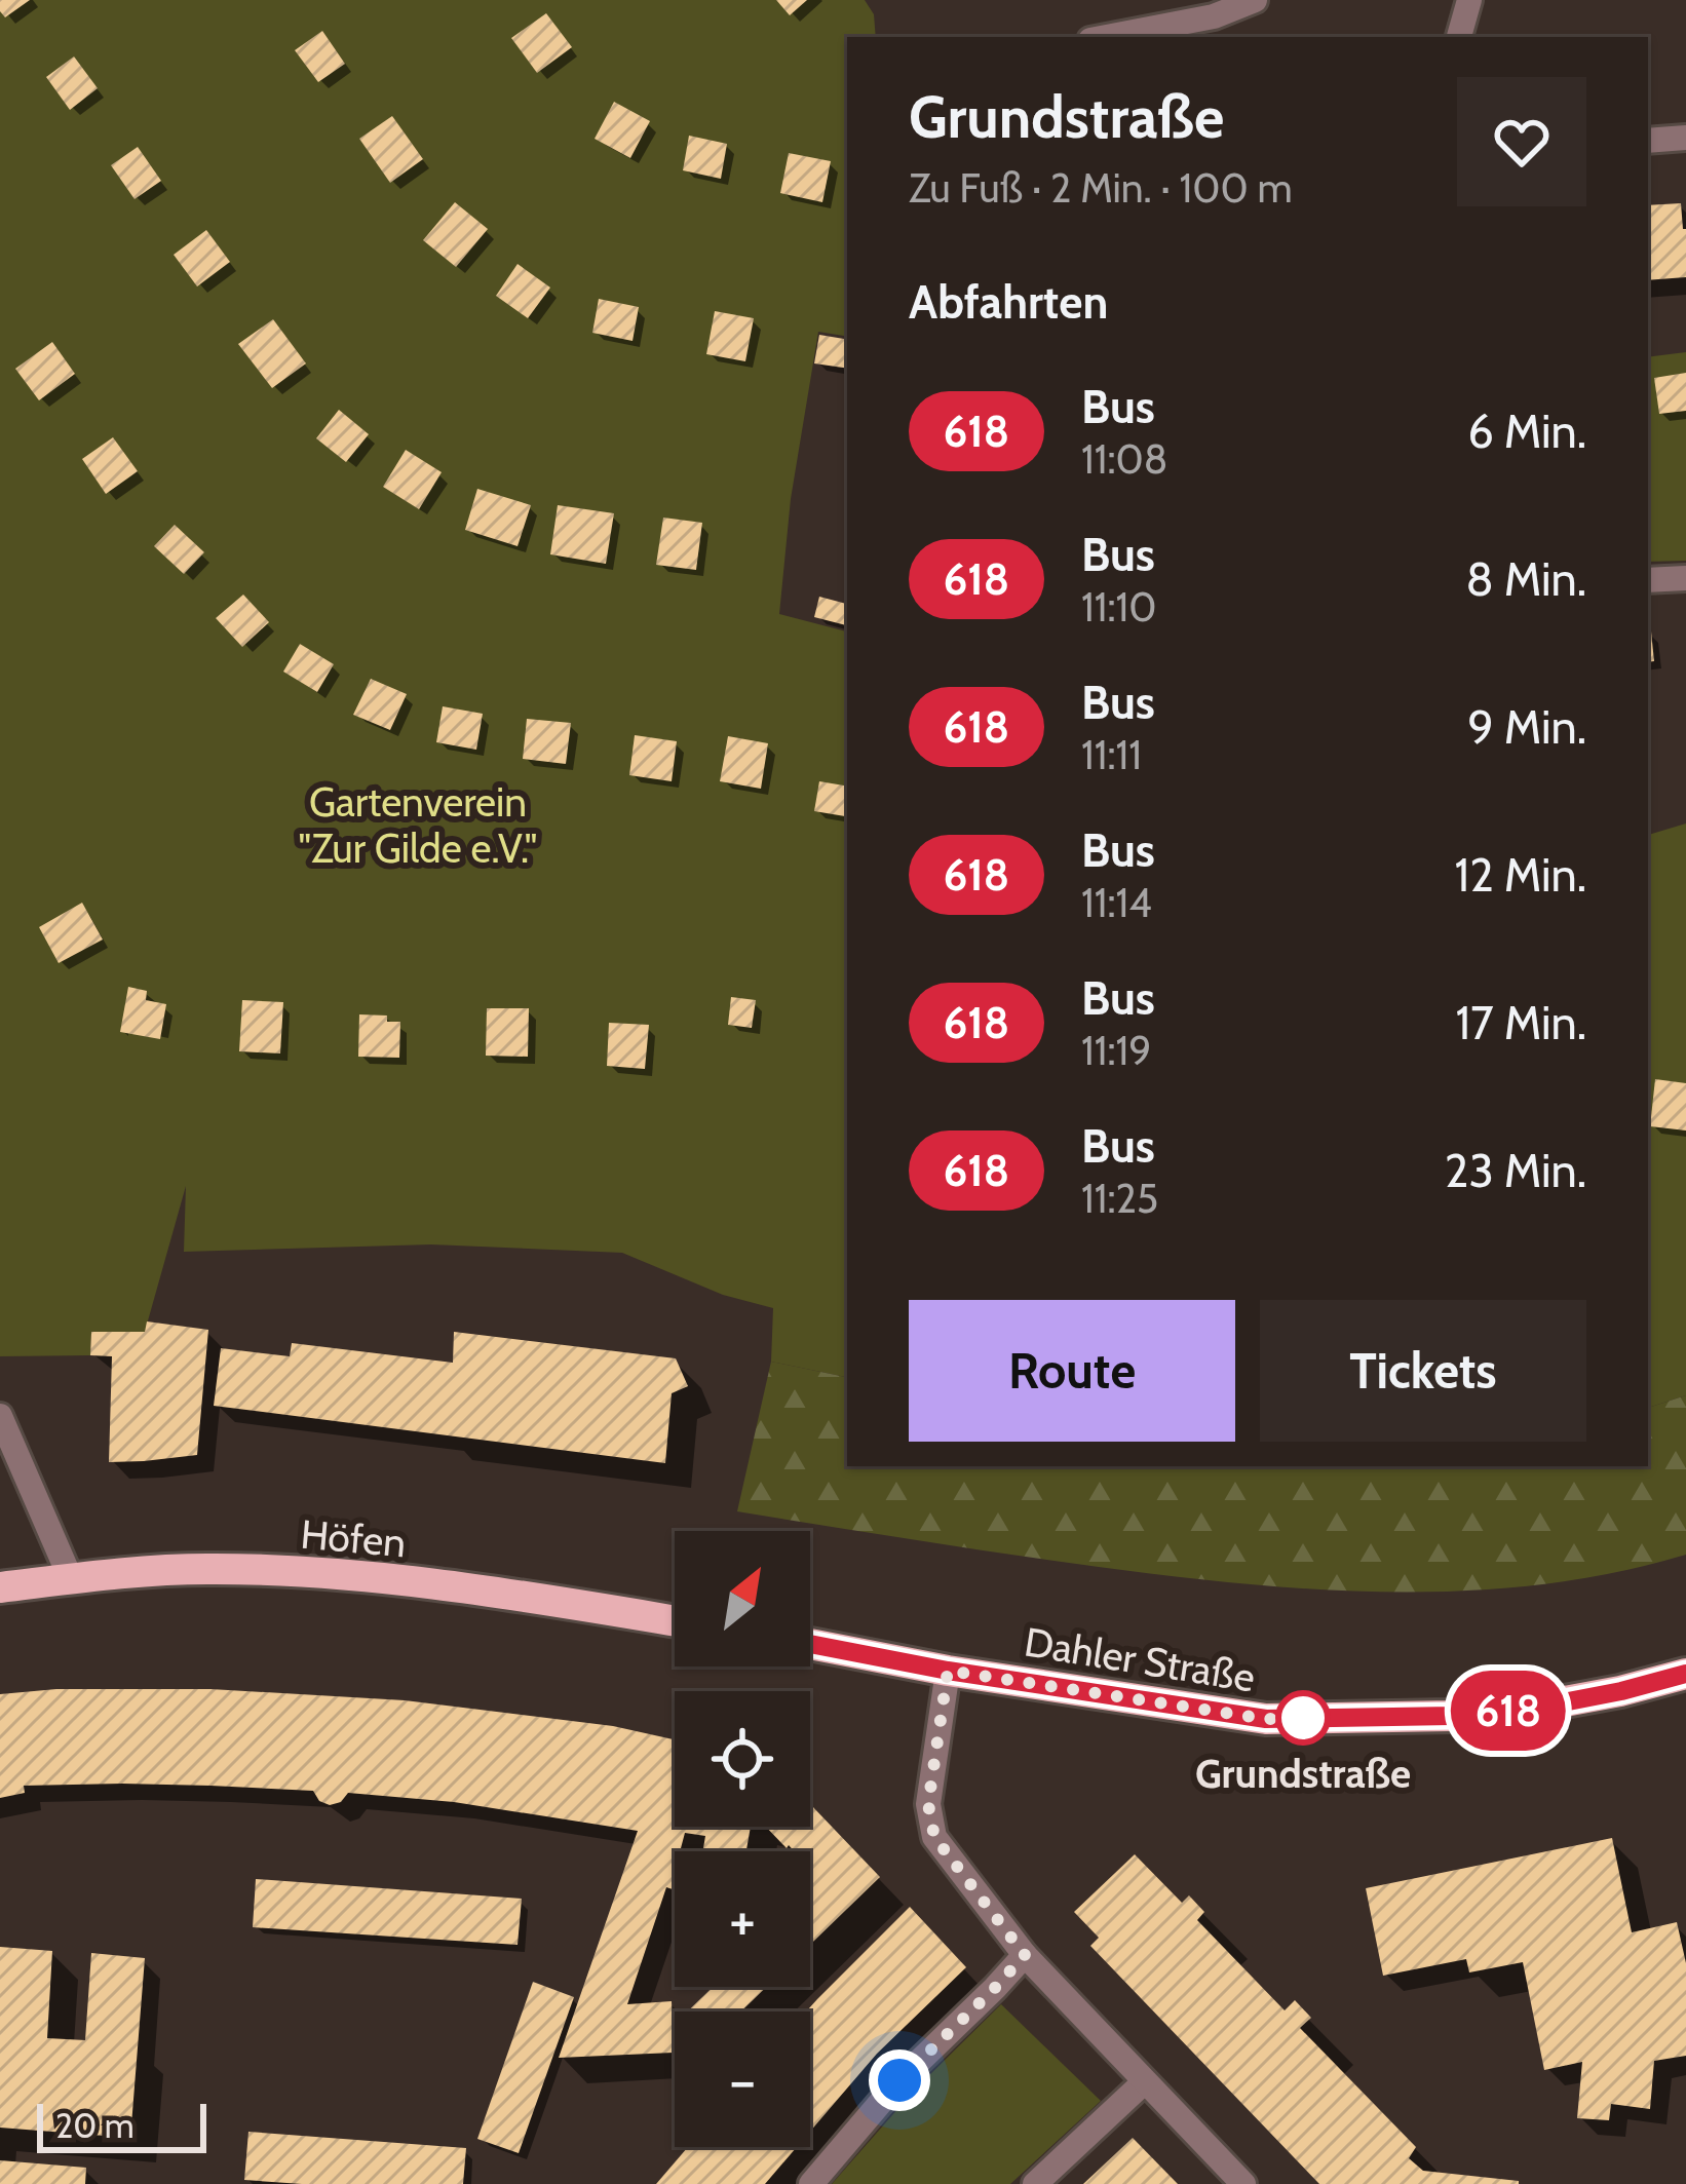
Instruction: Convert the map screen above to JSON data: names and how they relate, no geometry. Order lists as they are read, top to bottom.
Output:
{
  "streets": {
    "main road": ["Höfen", "Dahler Straße"]
  },
  "parks": ["Gartenverein \"Zur Gilde e.V.\""],
  "places": ["Grundstraße"],
  "lines": ["bus line 618"],
  "scale_bar": "20 m",
  "north": "top right",
  "page": {
    "on_map": "618",
    "heading": [
      ["Grundstraße", "Zu Fuß · 2 Min. · 100 m"],
      "Abfahrten"
    ],
    "list": [
      {
        "mark": "618",
        "name": "Bus",
        "note": "11:08",
        "value": "6 Min."
      },
      {
        "mark": "618",
        "name": "Bus",
        "note": "11:10",
        "value": "8 Min."
      },
      {
        "mark": "618",
        "name": "Bus",
        "note": "11:11",
        "value": "9 Min."
      },
      {
        "mark": "618",
        "name": "Bus",
        "note": "11:14",
        "value": "12 Min."
      },
      {
        "mark": "618",
        "name": "Bus",
        "note": "11:19",
        "value": "17 Min."
      },
      {
        "mark": "618",
        "name": "Bus",
        "note": "11:25",
        "value": "23 Min."
      }
    ],
    "buttons": ["Route", "Tickets"],
    "map_buttons": ["+", "−"],
    "scale": "20 m"
  }
}
